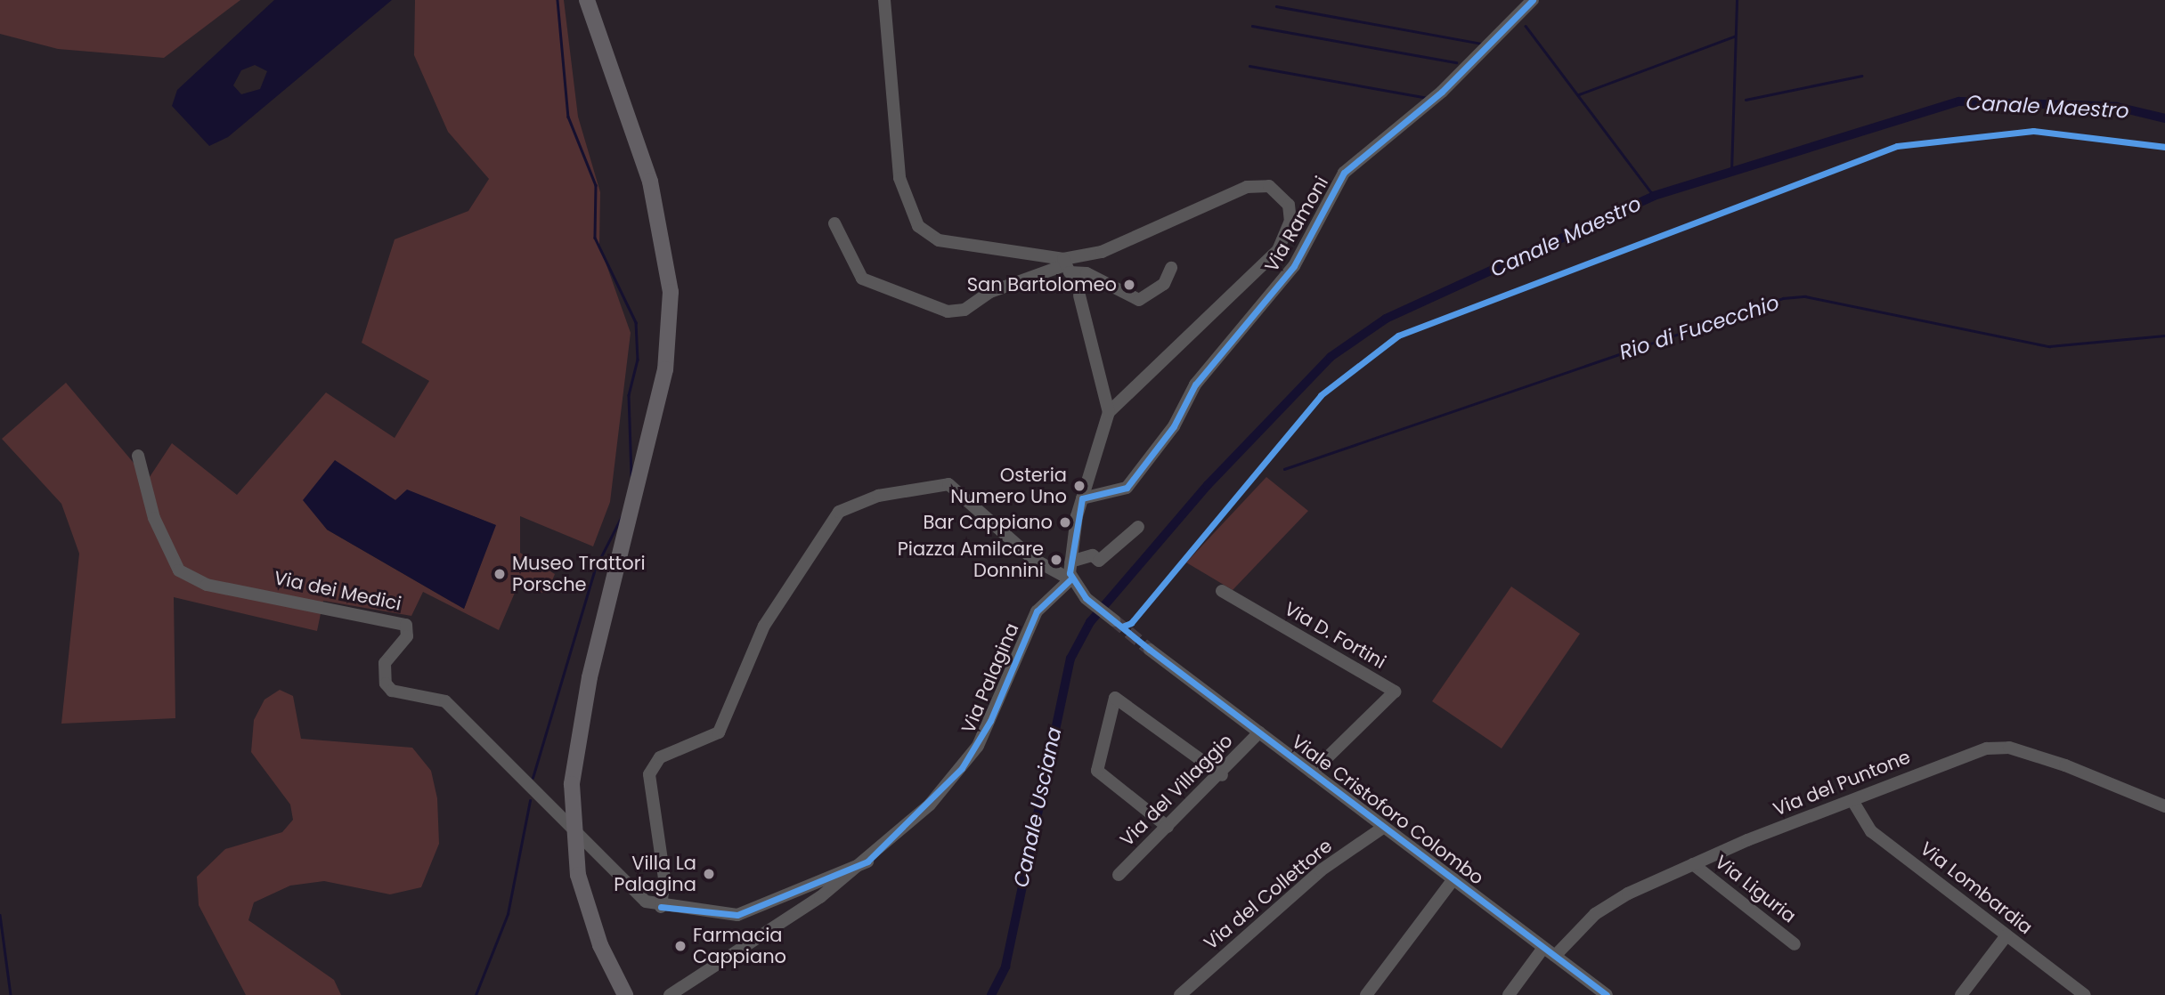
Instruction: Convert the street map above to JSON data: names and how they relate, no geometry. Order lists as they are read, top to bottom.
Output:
{
  "streets": {
    "street": [
      "Via Ramoni",
      "Via dei Medici",
      "Via D. Fortini",
      "Via Palagina",
      "Via del Puntone",
      "Via del Villaggio",
      "Viale Cristoforo Colombo",
      "Via Lombardia",
      "Via Liguria",
      "Via del Collettore"
    ]
  },
  "crossings": [
    ["Via D. Fortini", "Viale Cristoforo Colombo"],
    ["Via del Puntone", "Viale Cristoforo Colombo"],
    ["Via del Puntone", "Via Lombardia"],
    ["Via del Puntone", "Via Liguria"],
    ["Via del Villaggio", "Viale Cristoforo Colombo"],
    ["Viale Cristoforo Colombo", "Via del Collettore"]
  ],
  "water": ["Canale Maestro", "Rio di Fucecchio", "Canale Usciana"],
  "places": [
    "San Bartolomeo",
    "Osteria Numero Uno",
    "Bar Cappiano",
    "Piazza Amilcare Donnini",
    "Museo Trattori Porsche",
    "Villa La Palagina",
    "Farmacia Cappiano"
  ]
}
